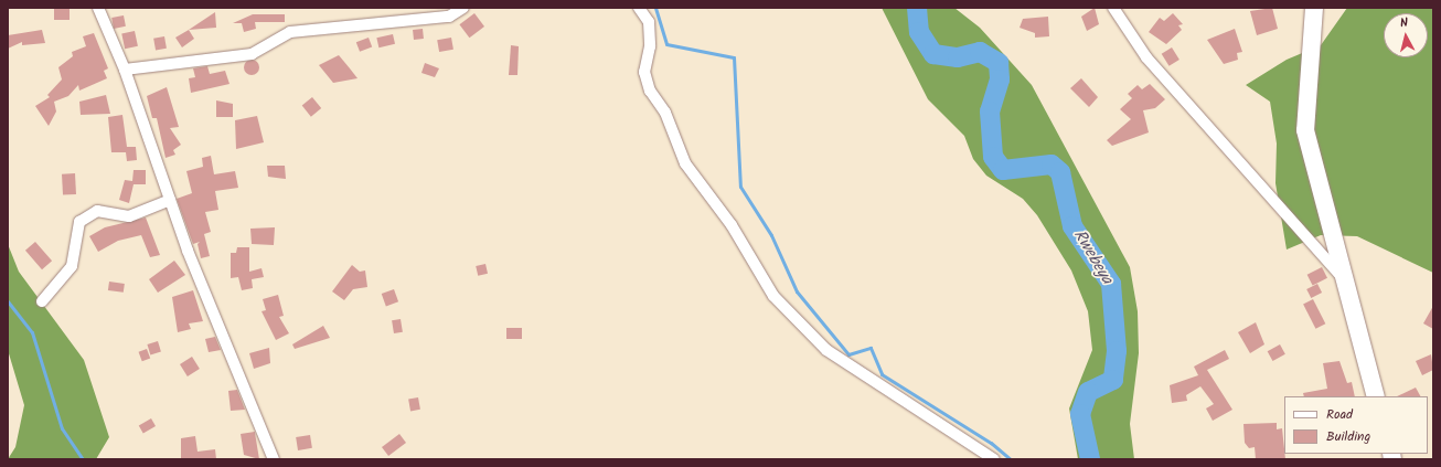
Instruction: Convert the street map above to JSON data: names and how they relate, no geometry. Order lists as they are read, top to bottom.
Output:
{
  "water": ["Rwebeya"],
  "legend": ["Road", "Building"],
  "north": "top"
}
